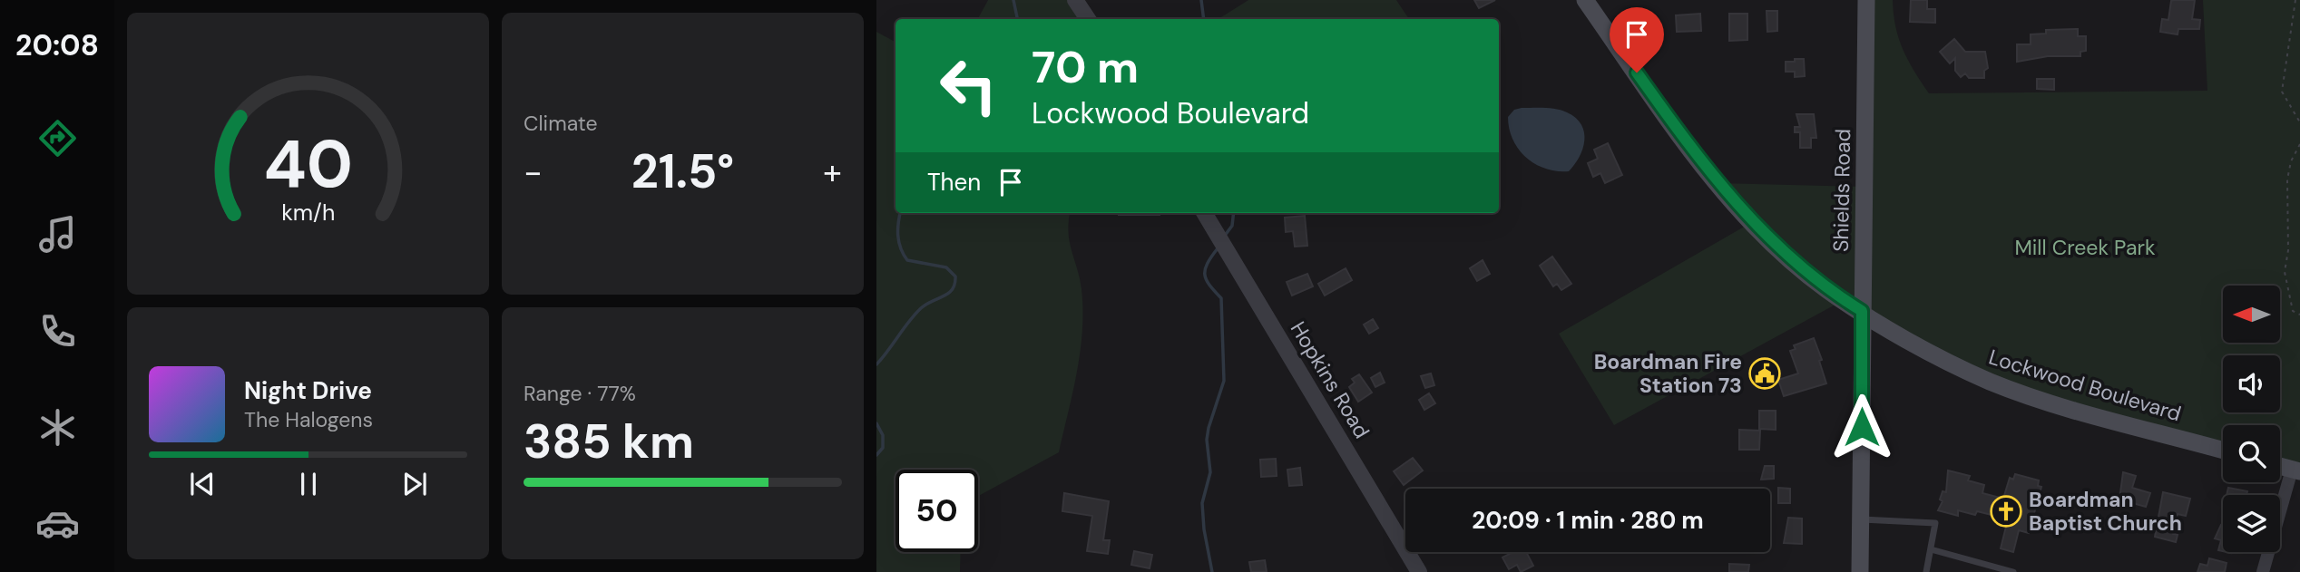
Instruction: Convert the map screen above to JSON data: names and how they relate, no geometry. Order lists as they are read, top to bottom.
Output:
{
  "streets": {
    "main road": ["Shields Road", "Lockwood Boulevard"],
    "street": ["Hopkins Road"]
  },
  "crossings": [
    ["Shields Road", "Lockwood Boulevard"]
  ],
  "parks": ["Mill Creek Park"],
  "places": {
    "public building": ["Boardman Fire Station 73"],
    "church": ["Boardman Baptist Church"]
  },
  "north": "left",
  "page": {
    "tabs": "20:08",
    "tile": [
      "Climate",
      ["Range · 77%", "385 km"]
    ],
    "turn": ["70 m", "Lockwood Boulevard"],
    "heat": ["−", "21.5°", "+"],
    "then": "Then",
    "song": ["Night Drive", "The Halogens"],
    "limit": "50",
    "trip": "20:09 · 1 min · 280 m",
    "gauge": ["40", "km/h"]
  }
}
